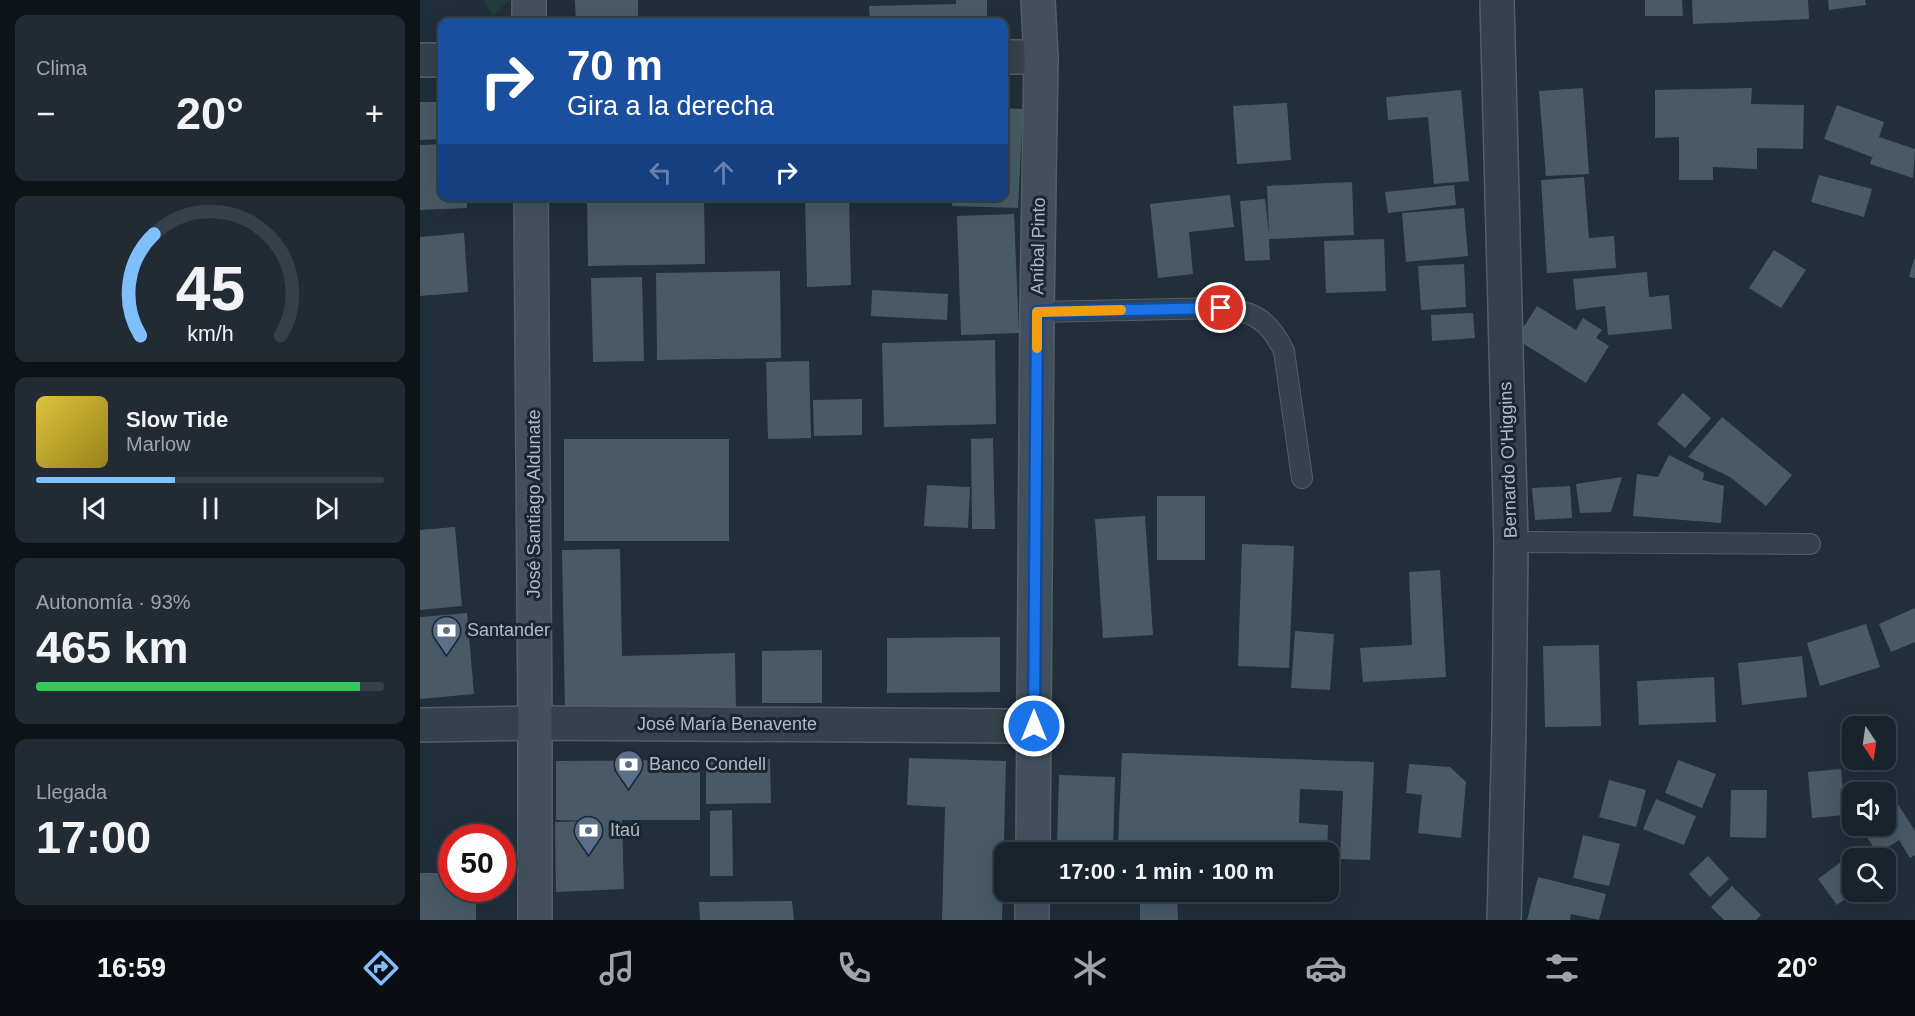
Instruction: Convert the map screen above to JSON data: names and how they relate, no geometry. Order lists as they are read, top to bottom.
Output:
{
  "streets": {
    "main road": ["Aníbal Pinto", "José Santiago Aldunate"],
    "street": ["Bernardo O'Higgins", "José María Benavente"]
  },
  "crossings": [
    ["Aníbal Pinto", "José María Benavente"],
    ["José Santiago Aldunate", "José María Benavente"]
  ],
  "places": {
    "bank": ["Santander", "Banco Condell", "Itaú"]
  },
  "north": "bottom",
  "page": {
    "tile": [
      "Clima",
      ["Autonomía · 93%", "465 km"],
      ["Llegada", "17:00"]
    ],
    "turn": ["70 m", "Gira a la derecha"],
    "heat": ["−", "20°", "+"],
    "song": ["Slow Tide", "Marlow"],
    "limit": "50",
    "trip": "17:00 · 1 min · 100 m",
    "tabs": ["16:59", "20°"],
    "gauge": ["45", "km/h"]
  }
}
